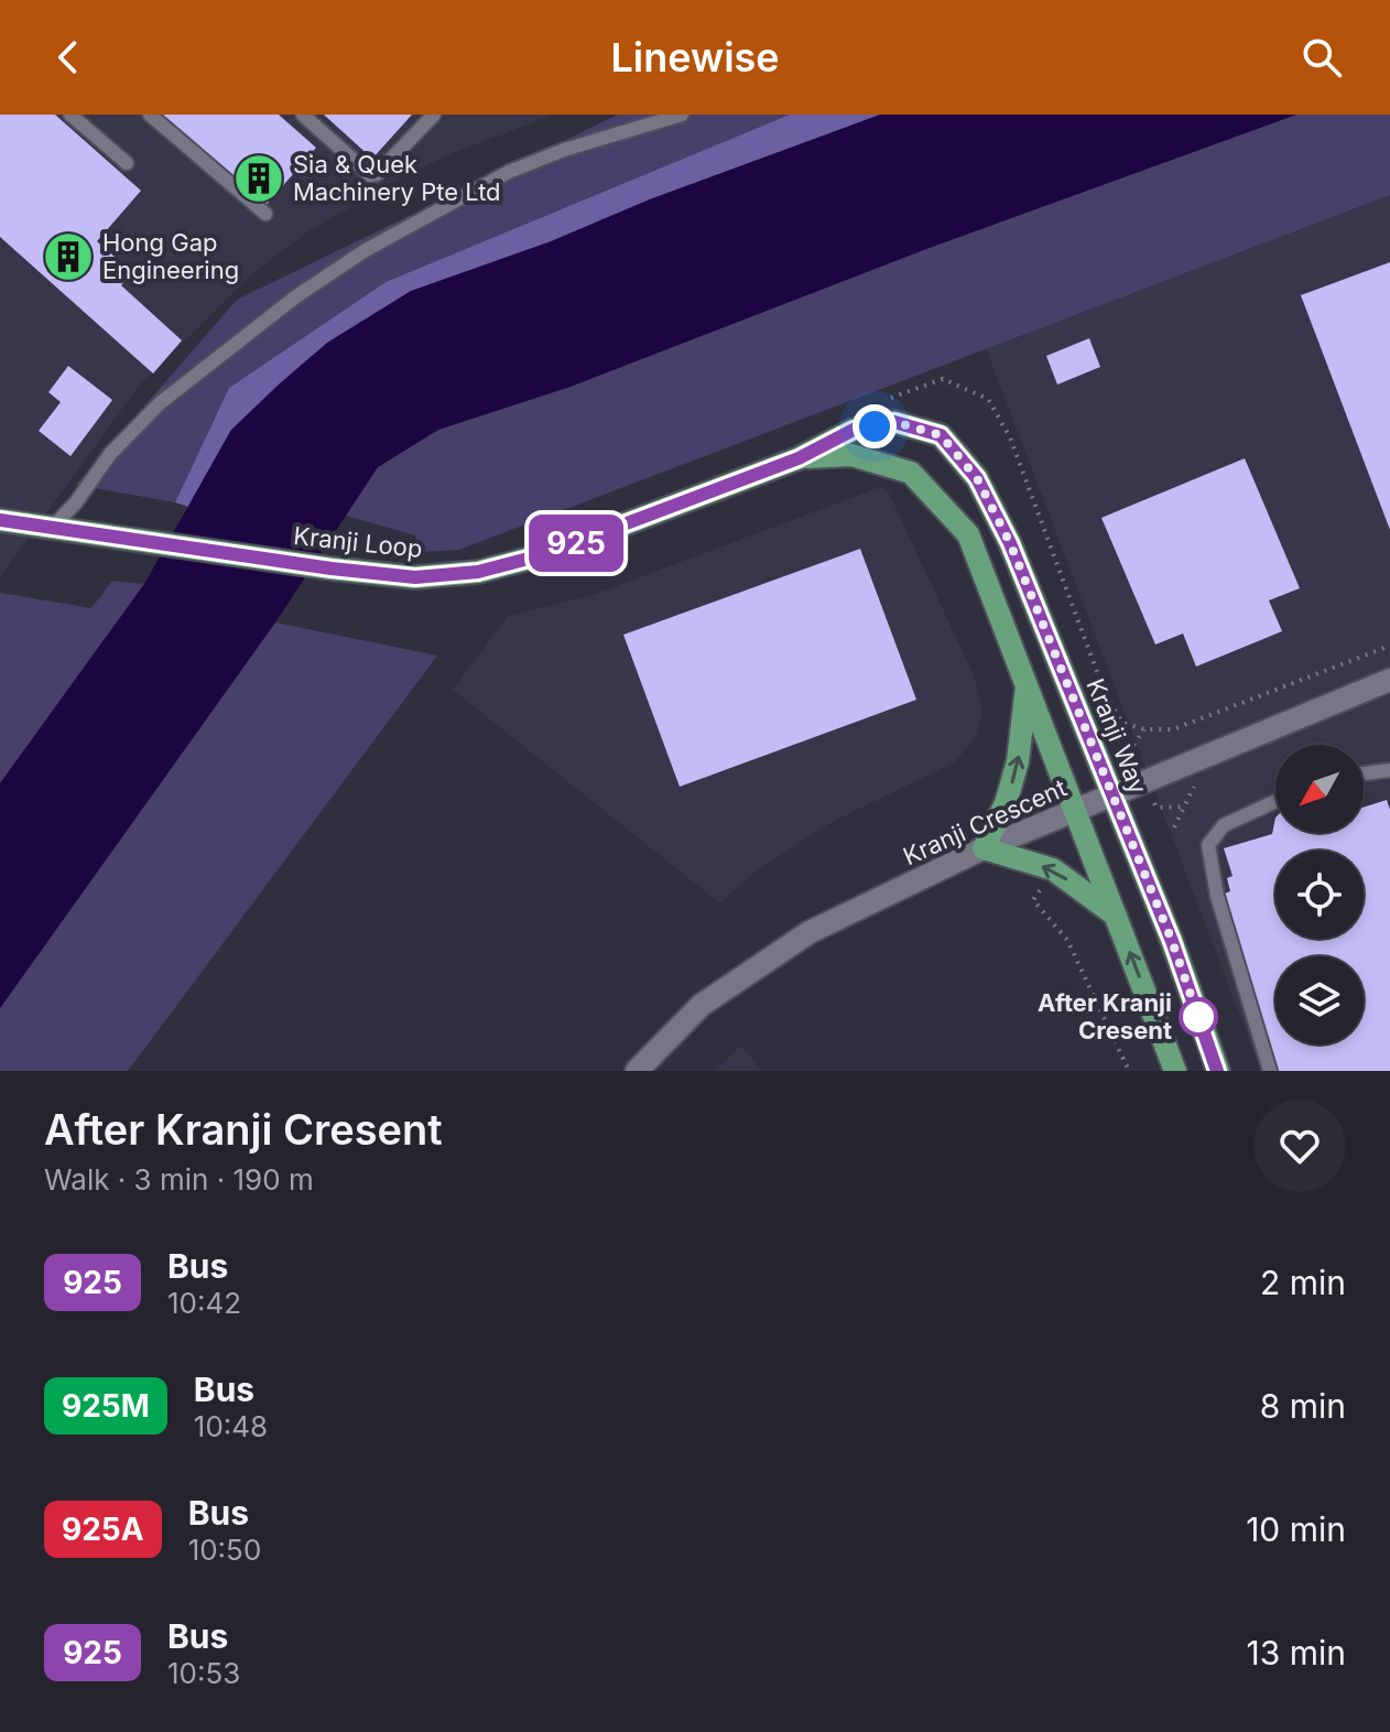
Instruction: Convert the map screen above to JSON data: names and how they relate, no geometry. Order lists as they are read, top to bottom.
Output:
{
  "streets": {
    "main road": ["Kranji Loop", "Kranji Way"],
    "street": ["Kranji Crescent"]
  },
  "crossings": [
    ["Kranji Loop", "Kranji Way"],
    ["Kranji Loop", "Kranji Crescent"],
    ["Kranji Way", "Kranji Crescent"]
  ],
  "places": {
    "building": ["Sia & Quek Machinery Pte Ltd", "Hong Gap Engineering"],
    "other": ["After Kranji Cresent"]
  },
  "lines": ["bus line 925"],
  "north": "bottom left",
  "page": {
    "header": "Linewise",
    "on_map": "925",
    "heading": ["After Kranji Cresent", "Walk · 3 min · 190 m"],
    "list": [
      {
        "mark": "925",
        "name": "Bus",
        "note": "10:42",
        "value": "2 min"
      },
      {
        "mark": "925M",
        "name": "Bus",
        "note": "10:48",
        "value": "8 min"
      },
      {
        "mark": "925A",
        "name": "Bus",
        "note": "10:50",
        "value": "10 min"
      },
      {
        "mark": "925",
        "name": "Bus",
        "note": "10:53",
        "value": "13 min"
      }
    ]
  }
}
